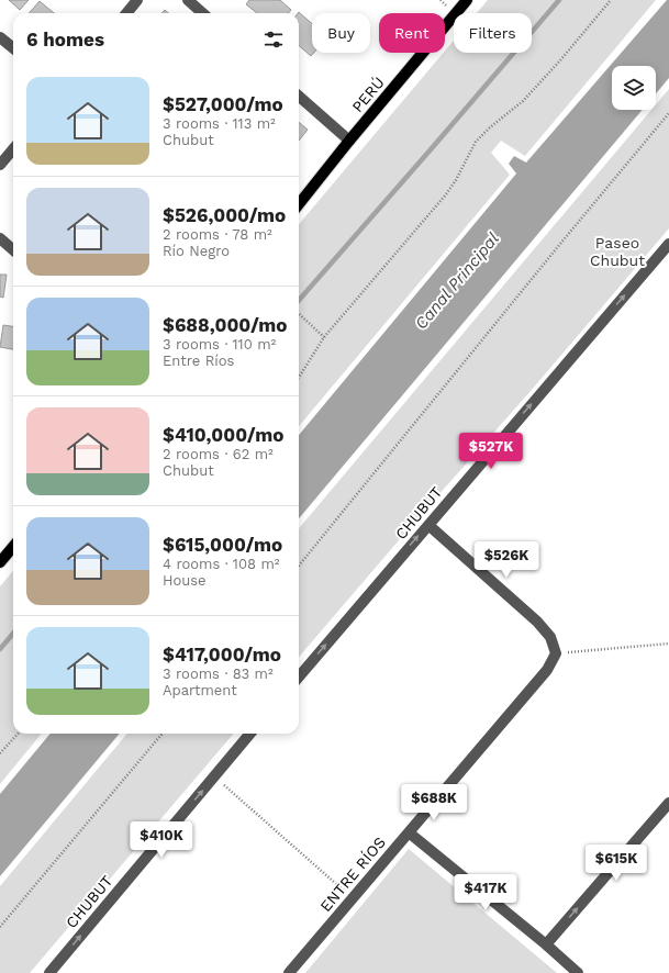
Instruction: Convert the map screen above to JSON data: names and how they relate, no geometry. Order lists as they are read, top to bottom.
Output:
{
  "streets": {
    "main road": ["PERÚ"],
    "street": ["CHUBUT", "ENTRE RÍOS"]
  },
  "one_way": ["CHUBUT"],
  "water": ["Canal Principal"],
  "parks": ["Paseo Chubut"],
  "page": {
    "chip": ["Buy", "Rent", "Filters"],
    "heading": "6 homes",
    "list": [
      {
        "name": "$527,000/mo",
        "note": "3 rooms · 113 m² · Chubut"
      },
      {
        "name": "$526,000/mo",
        "note": "2 rooms · 78 m² · Río Negro"
      },
      {
        "name": "$688,000/mo",
        "note": "3 rooms · 110 m² · Entre Ríos"
      },
      {
        "name": "$410,000/mo",
        "note": "2 rooms · 62 m² · Chubut"
      },
      {
        "name": "$615,000/mo",
        "note": "4 rooms · 108 m² · House"
      },
      {
        "name": "$417,000/mo",
        "note": "3 rooms · 83 m² · Apartment"
      }
    ],
    "price": [
      "$527K",
      "$526K",
      "$688K",
      "$410K",
      "$615K",
      "$417K"
    ]
  }
}
